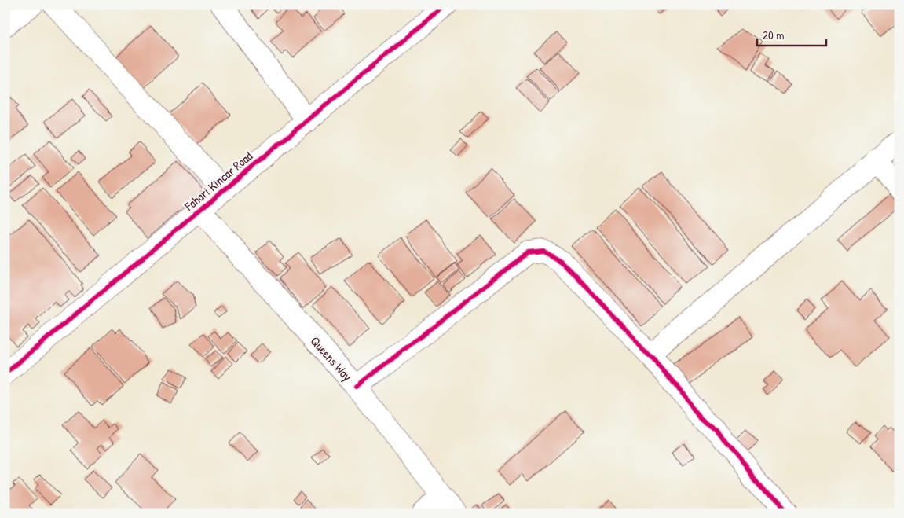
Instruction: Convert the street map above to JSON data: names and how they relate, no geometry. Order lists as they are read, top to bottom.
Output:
{
  "streets": {
    "street": ["Fahari Kincar Road", "Queens Way"]
  },
  "crossings": [
    ["Fahari Kincar Road", "Queens Way"]
  ],
  "scale_bar": "20 m"
}
